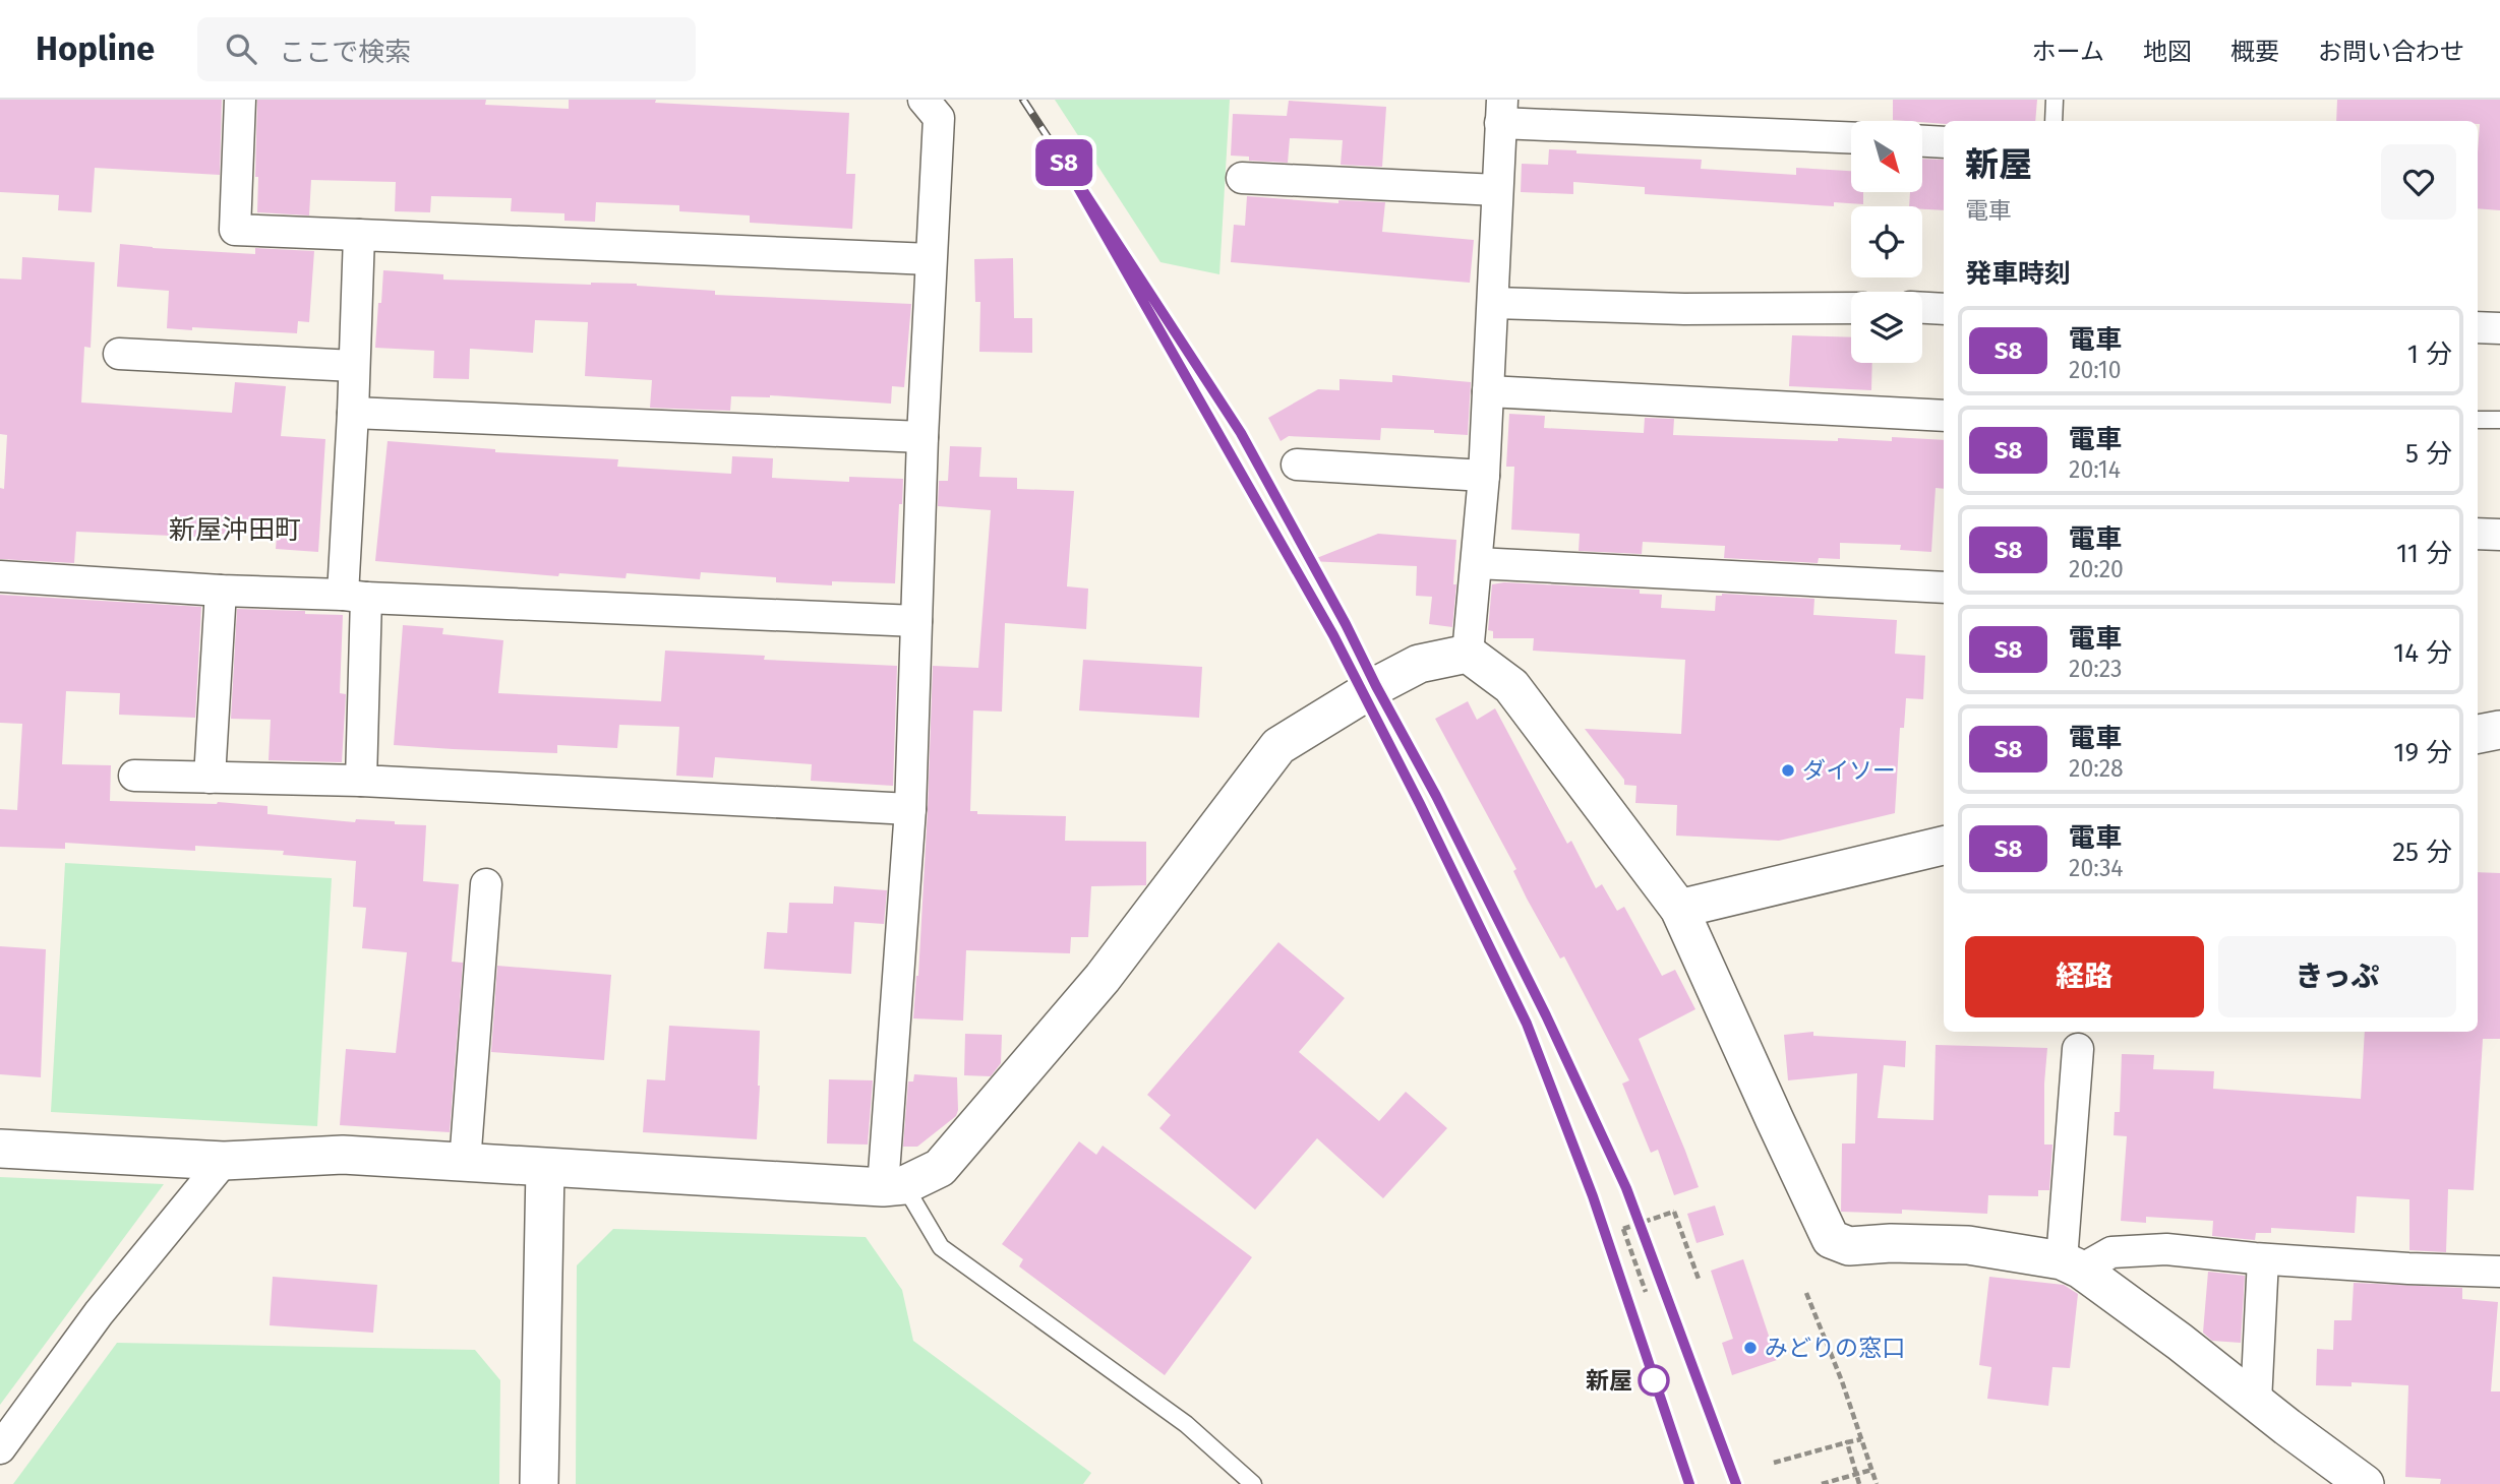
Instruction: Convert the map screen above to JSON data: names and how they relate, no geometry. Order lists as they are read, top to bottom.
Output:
{
  "districts": ["新屋沖田町"],
  "places": ["ダイソー", "みどりの窓口", "新屋"],
  "north": "bottom right",
  "page": {
    "header": "Hopline",
    "search": "ここで検索",
    "nav": [
      "ホーム",
      "地図",
      "概要",
      "お問い合わせ"
    ],
    "on_map": "S8",
    "heading": [
      ["新屋", "電車"],
      "発車時刻"
    ],
    "list": [
      {
        "mark": "S8",
        "name": "電車",
        "note": "20:10",
        "value": "1 分"
      },
      {
        "mark": "S8",
        "name": "電車",
        "note": "20:14",
        "value": "5 分"
      },
      {
        "mark": "S8",
        "name": "電車",
        "note": "20:20",
        "value": "11 分"
      },
      {
        "mark": "S8",
        "name": "電車",
        "note": "20:23",
        "value": "14 分"
      },
      {
        "mark": "S8",
        "name": "電車",
        "note": "20:28",
        "value": "19 分"
      },
      {
        "mark": "S8",
        "name": "電車",
        "note": "20:34",
        "value": "25 分"
      }
    ],
    "buttons": ["経路", "きっぷ"]
  }
}
